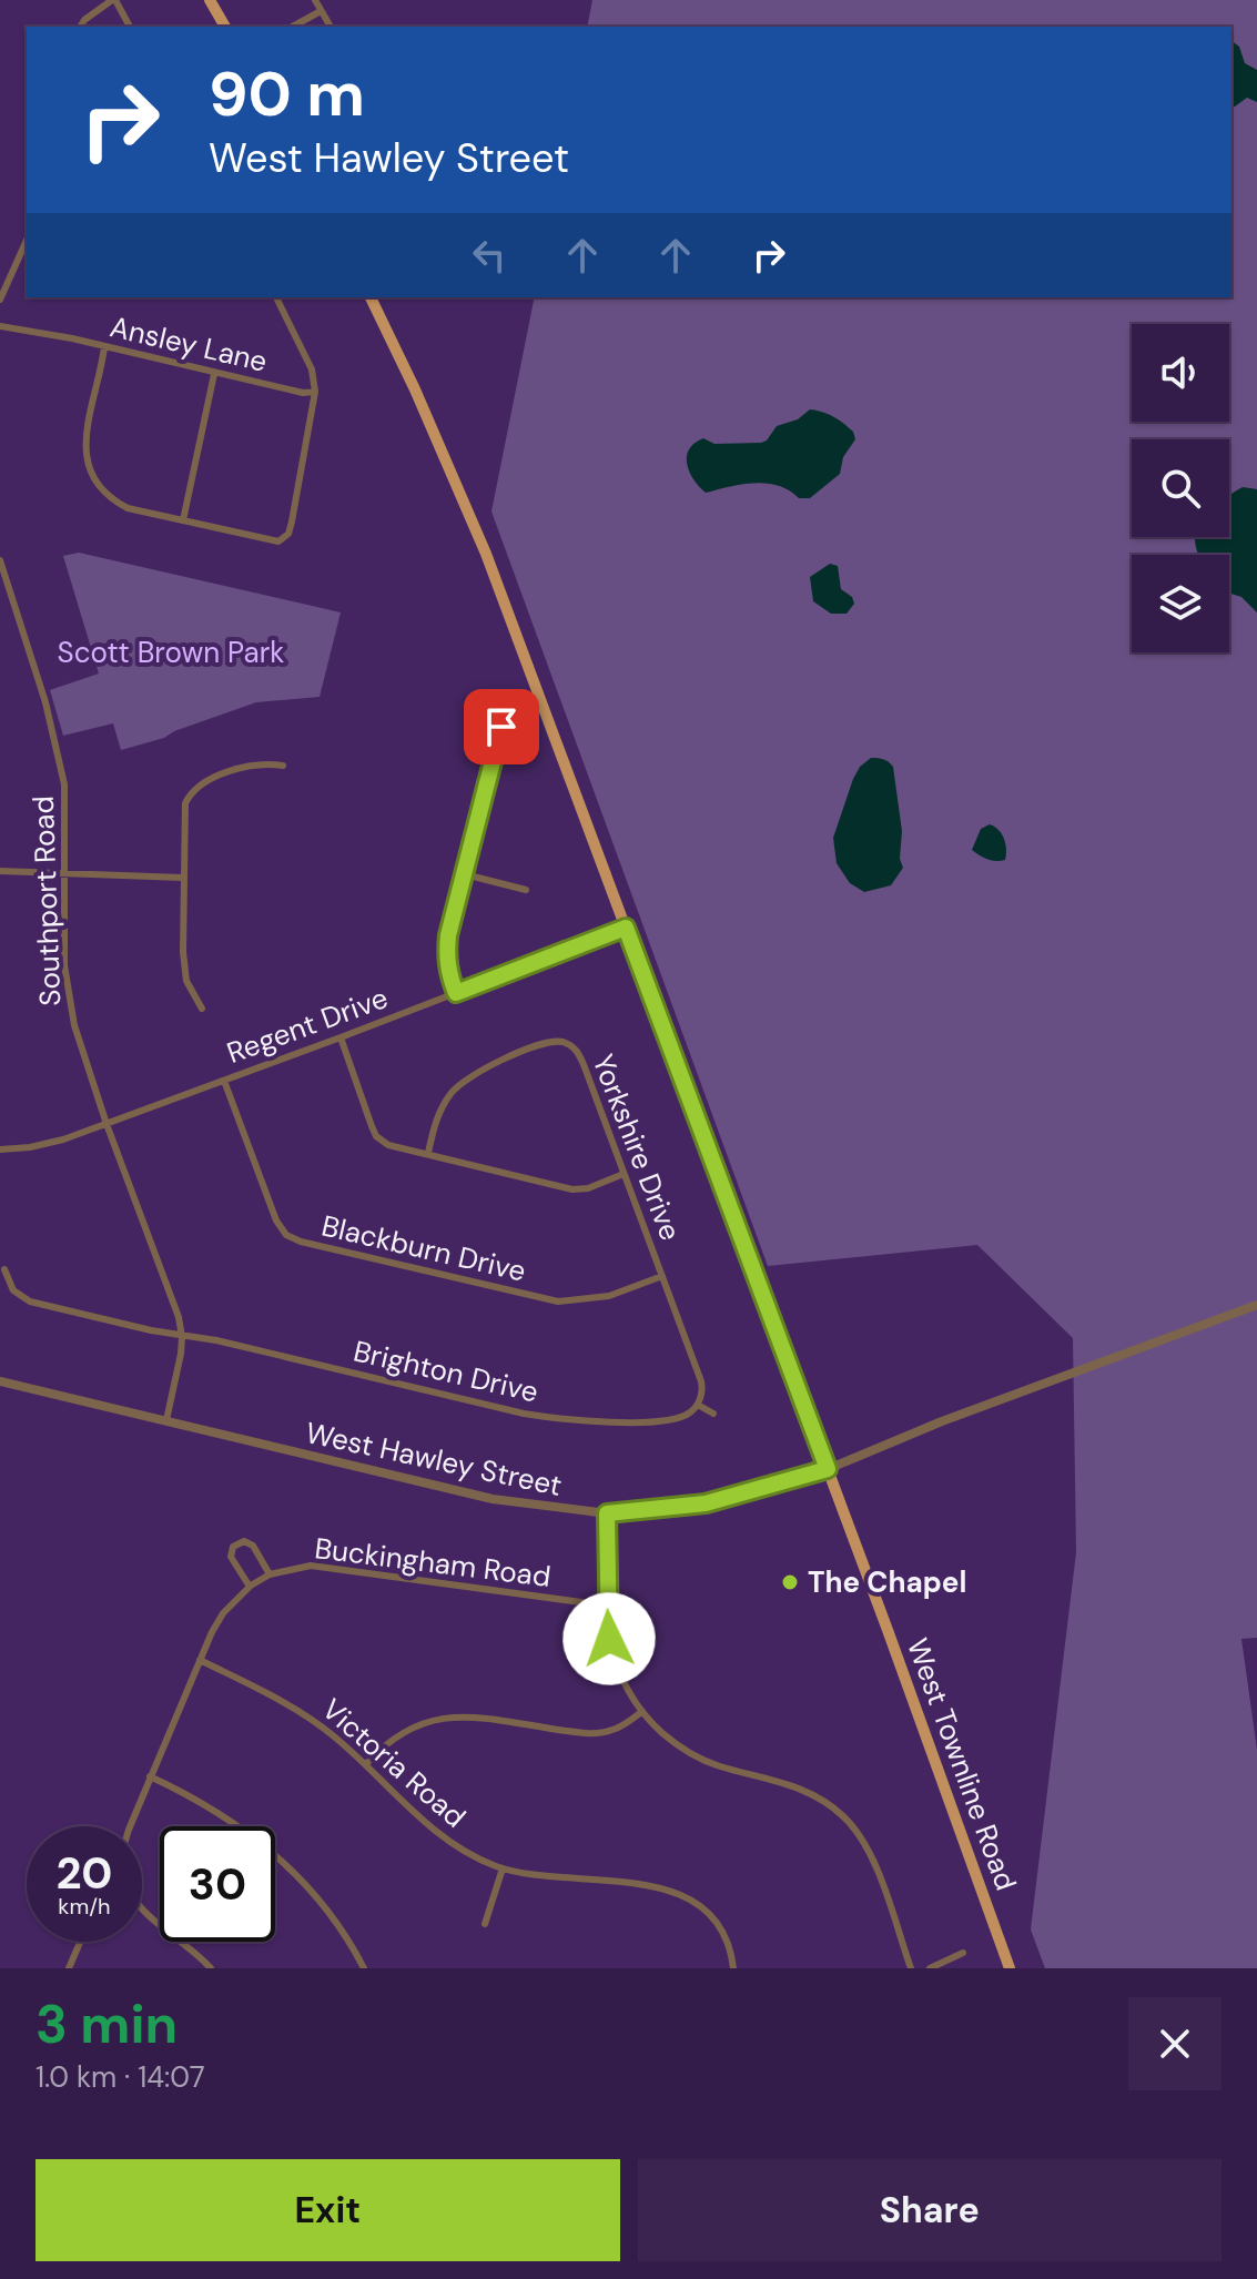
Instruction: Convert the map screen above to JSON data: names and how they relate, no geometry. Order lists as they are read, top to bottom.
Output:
{
  "streets": {
    "main road": ["West Townline Road"],
    "street": [
      "Ansley Lane",
      "Southport Road",
      "Regent Drive",
      "Yorkshire Drive",
      "Blackburn Drive",
      "Brighton Drive",
      "West Hawley Street",
      "Buckingham Road",
      "Victoria Road"
    ]
  },
  "crossings": [
    ["Southport Road", "Regent Drive"],
    ["Southport Road", "Brighton Drive"],
    ["Regent Drive", "Blackburn Drive"],
    ["Regent Drive", "West Townline Road"],
    ["Yorkshire Drive", "Blackburn Drive"],
    ["Yorkshire Drive", "Brighton Drive"],
    ["West Hawley Street", "West Townline Road"],
    ["Buckingham Road", "Victoria Road"]
  ],
  "parks": ["Scott Brown Park"],
  "places": ["The Chapel"],
  "page": {
    "turn": ["90 m", "West Hawley Street"],
    "speed": "20 km/h",
    "limit": "30",
    "heading": ["3 min", "1.0 km · 14:07"],
    "buttons": ["Exit", "Share"]
  }
}
